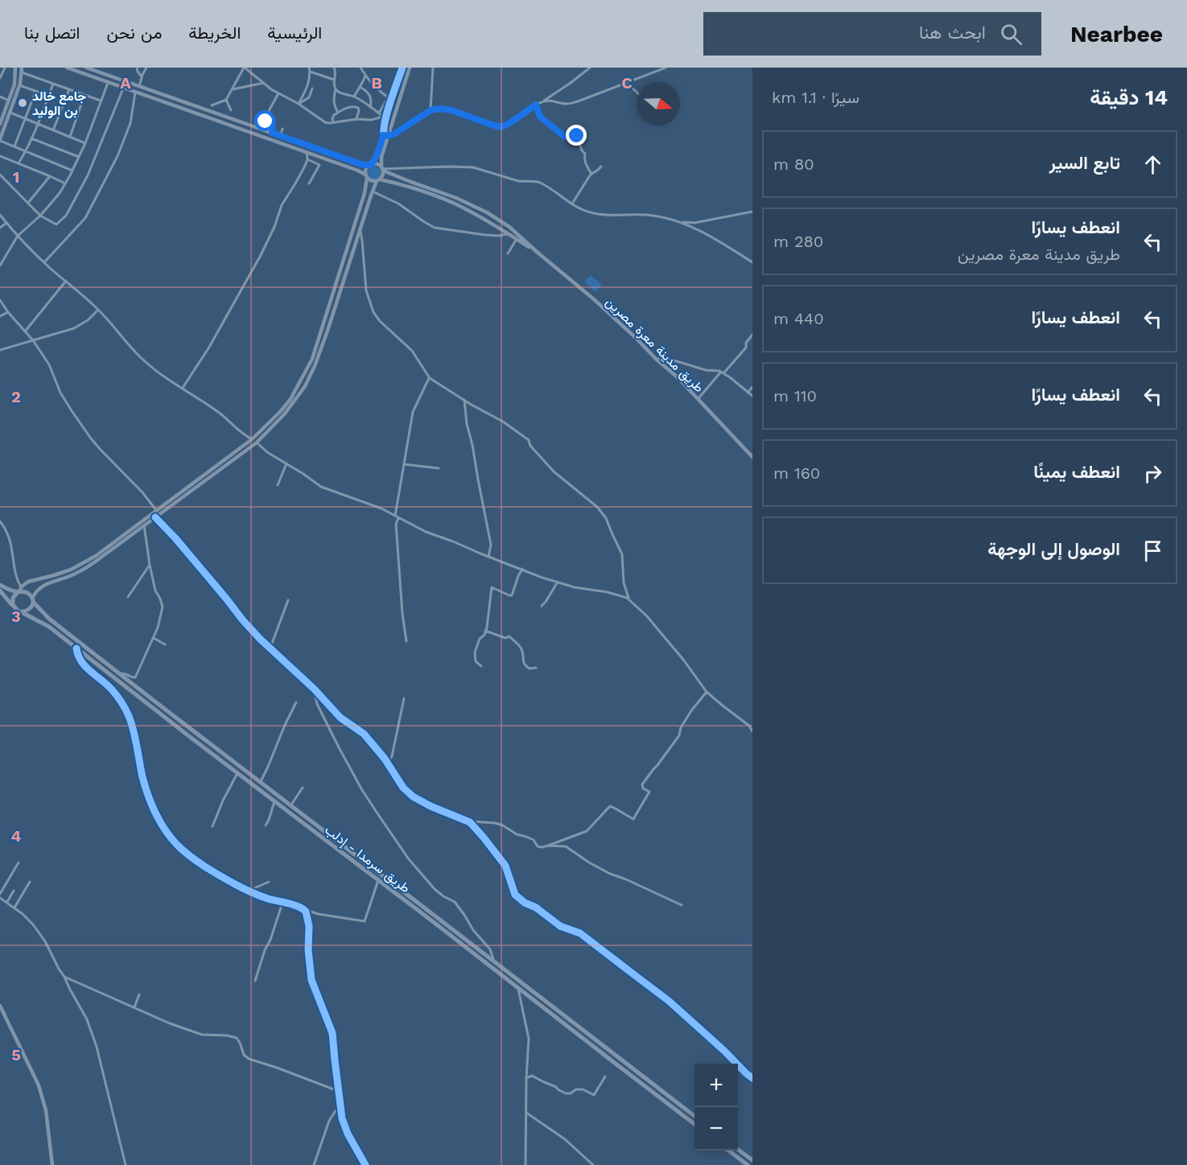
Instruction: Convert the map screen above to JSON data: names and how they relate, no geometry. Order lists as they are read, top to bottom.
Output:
{
  "streets": {
    "highway": ["طريق سرمدا - إدلب"],
    "main road": ["طريق مدينة معرة مصرين"]
  },
  "places": ["جامع خالد بن الوليد"],
  "north": "right",
  "page": {
    "header": "Nearbee",
    "search": "ابحث هنا",
    "nav": [
      "الرئيسية",
      "الخريطة",
      "من نحن",
      "اتصل بنا"
    ],
    "heading": ["14 دقيقة", "سيرًا · 1.1 km"],
    "list": [
      ["تابع السير", "80 m"],
      ["انعطف يسارًا", "طريق مدينة معرة مصرين", "280 m"],
      ["انعطف يسارًا", "440 m"],
      ["انعطف يسارًا", "110 m"],
      ["انعطف يمينًا", "160 m"],
      "الوصول إلى الوجهة"
    ],
    "map_buttons": ["+", "−"]
  },
  "grid": {
    "columns": ["A", "B", "C"],
    "rows": [
      "1",
      "2",
      "3",
      "4",
      "5"
    ]
  }
}
